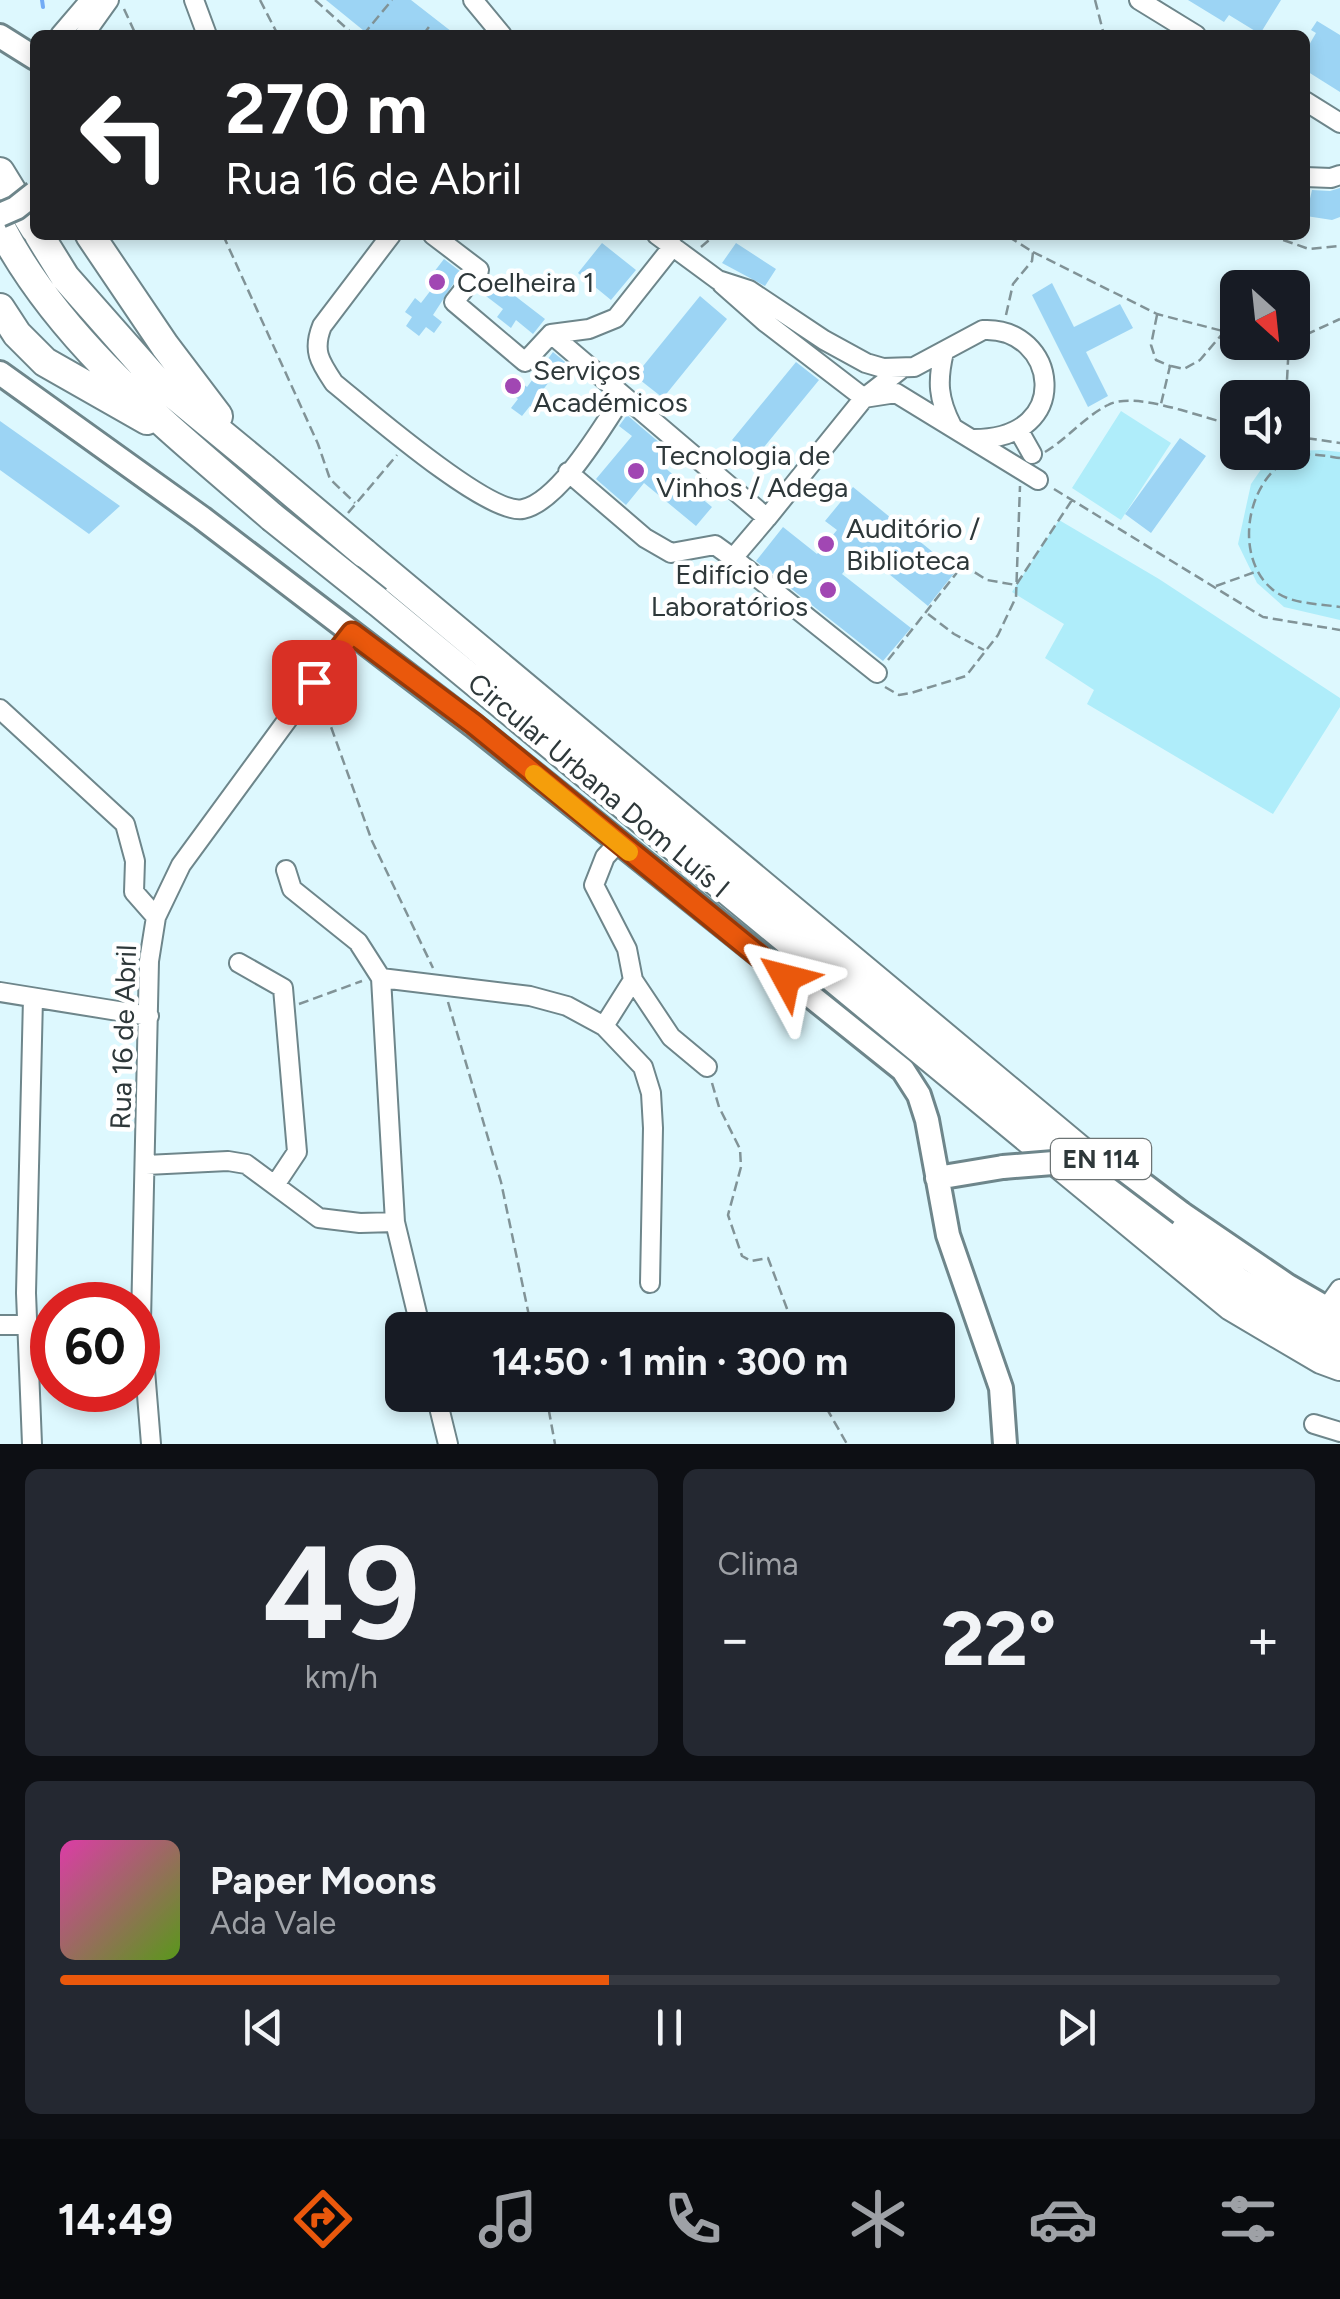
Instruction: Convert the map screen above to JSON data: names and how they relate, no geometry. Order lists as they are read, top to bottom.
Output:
{
  "streets": {
    "highway": ["Circular Urbana Dom Luís I"],
    "main road": ["EN 114"],
    "street": ["Rua 16 de Abril"]
  },
  "places": [
    "Coelheira 1",
    "Serviços Académicos",
    "Tecnologia de Vinhos / Adega",
    "Auditório / Biblioteca",
    "Edifício de Laboratórios"
  ],
  "north": "bottom right",
  "page": {
    "turn": ["270 m", "Rua 16 de Abril"],
    "limit": "60",
    "trip": "14:50 · 1 min · 300 m",
    "tile": [
      ["49", "km/h"],
      "Clima"
    ],
    "heat": ["−", "22°", "+"],
    "song": ["Paper Moons", "Ada Vale"],
    "tabs": "14:49"
  }
}
